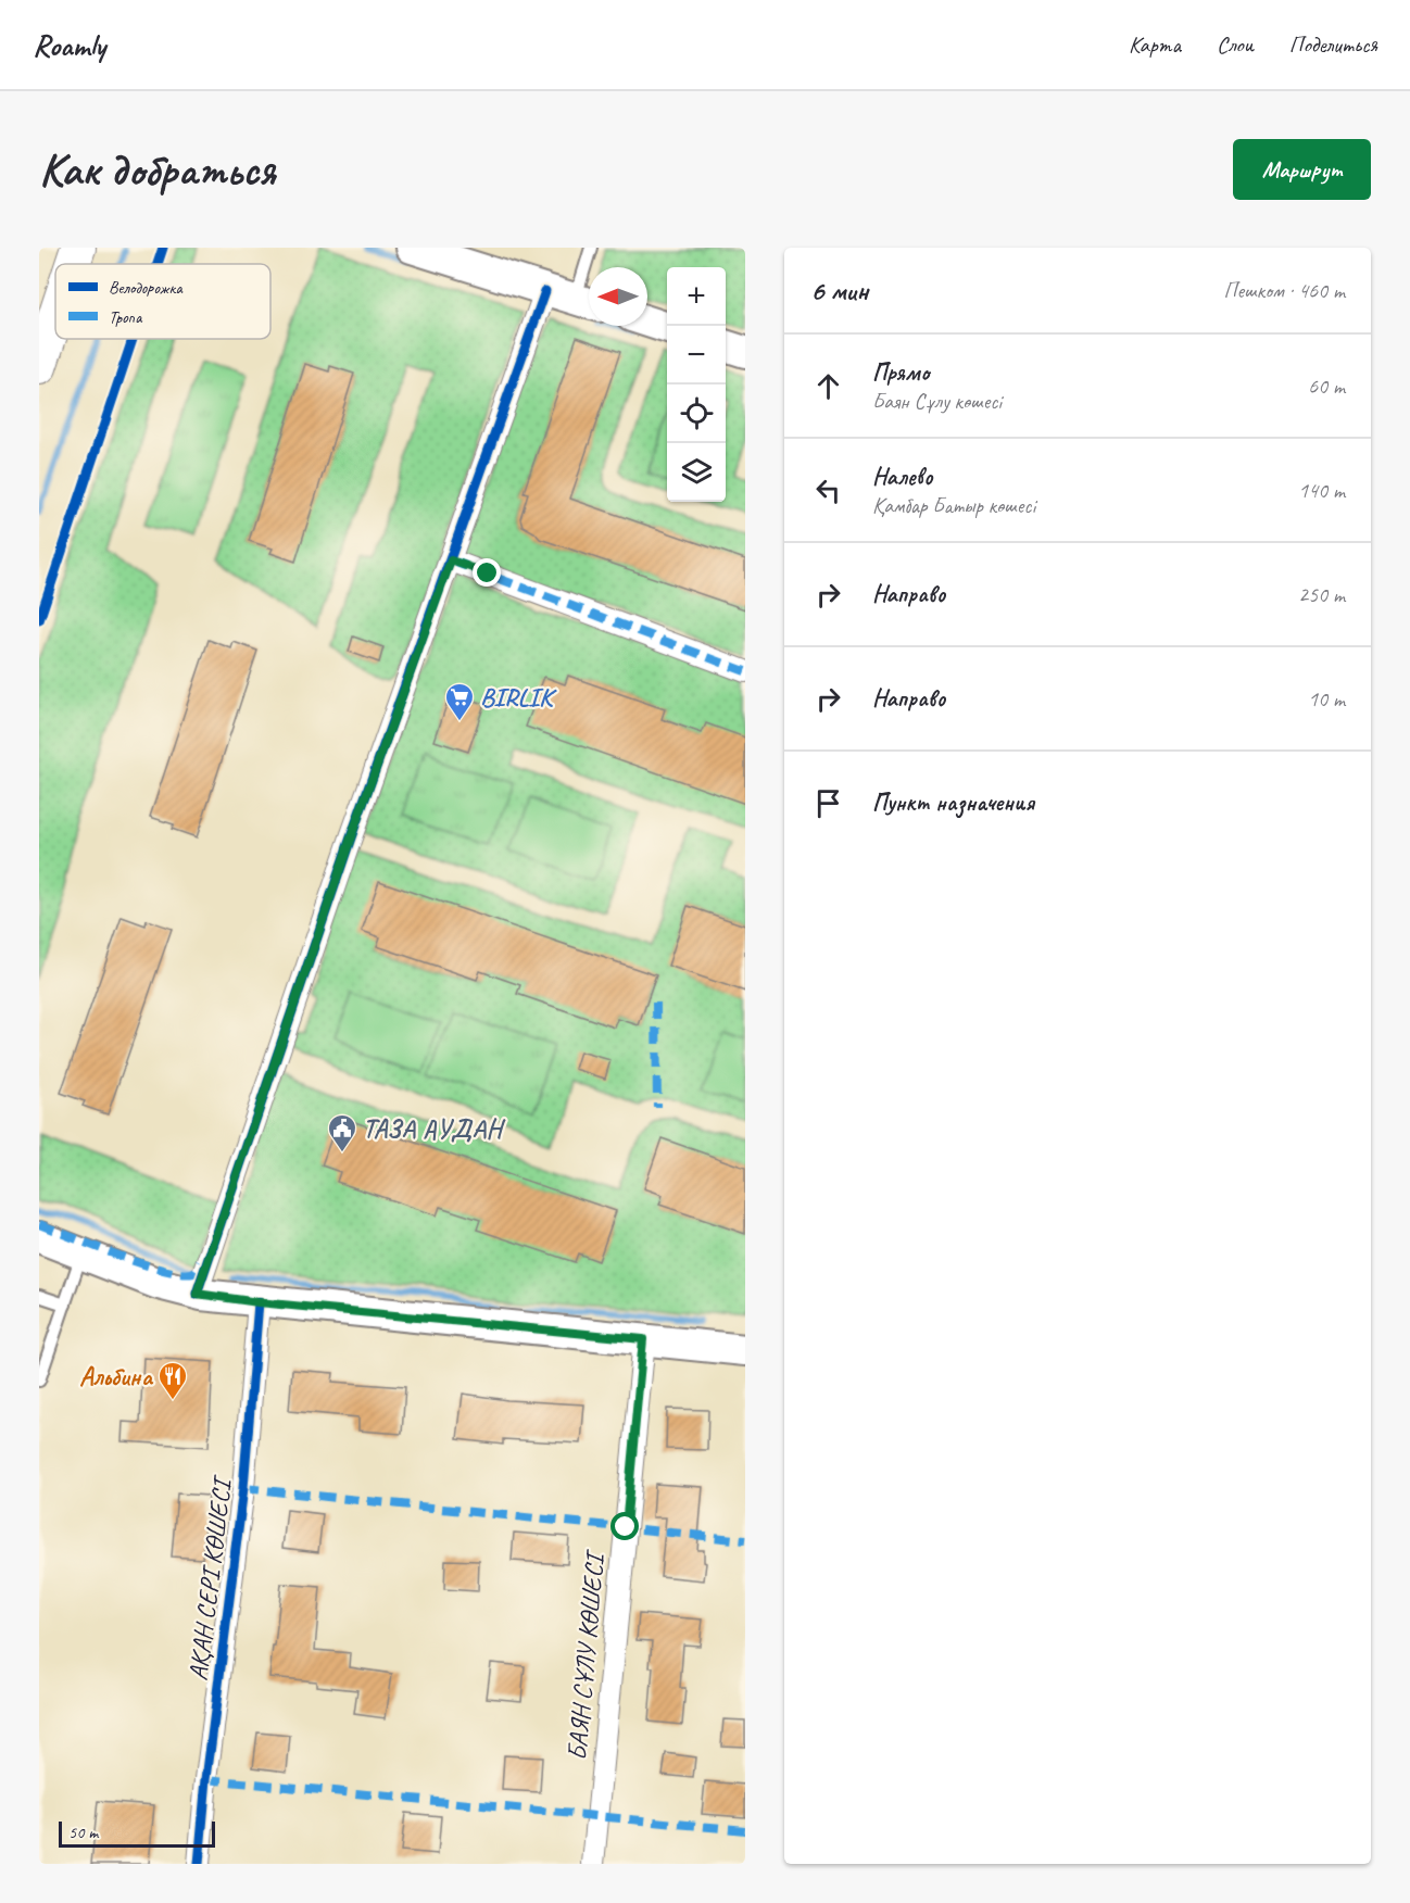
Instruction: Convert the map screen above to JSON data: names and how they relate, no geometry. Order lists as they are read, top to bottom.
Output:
{
  "streets": {
    "street": ["АҚАН СЕРІ КӨШЕСІ", "БАЯН СҰЛУ КӨШЕСІ"]
  },
  "places": {
    "supermarket": ["BIRLIK"],
    "public building": ["ТАЗА АУДАН"],
    "restaurant": ["Альбина"]
  },
  "legend": ["Велодорожка", "Тропа"],
  "scale_bar": "50 m",
  "north": "left",
  "page": {
    "header": "Roamly",
    "nav": ["Карта", "Слои", "Поделиться"],
    "buttons": "Маршрут",
    "title": "Как добраться",
    "heading": ["6 мин", "Пешком · 460 m"],
    "map_buttons": ["+", "−"],
    "list": [
      ["Прямо", "Баян Сұлу көшесі", "60 m"],
      ["Налево", "Қамбар Батыр көшесі", "140 m"],
      ["Направо", "250 m"],
      ["Направо", "10 m"],
      "Пункт назначения"
    ],
    "scale": "50 m"
  }
}
